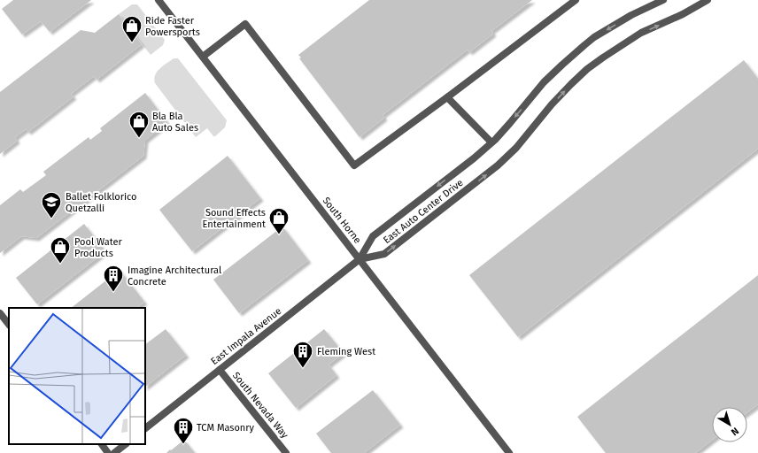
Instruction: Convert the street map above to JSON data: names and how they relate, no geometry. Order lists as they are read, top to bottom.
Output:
{
  "streets": {
    "street": [
      "East Auto Center Drive",
      "South Horne",
      "East Impala Avenue",
      "South Nevada Way"
    ]
  },
  "crossings": [
    ["East Auto Center Drive", "South Horne"],
    ["East Auto Center Drive", "East Impala Avenue"],
    ["South Horne", "East Impala Avenue"],
    ["East Impala Avenue", "South Nevada Way"]
  ],
  "places": {
    "shop": [
      "Ride Faster Powersports",
      "Bla Bla Auto Sales",
      "Sound Effects Entertainment",
      "Pool Water Products"
    ],
    "school or university": ["Ballet Folklorico Quetzalli"],
    "building": ["Imagine Architectural Concrete", "Fleming West", "TCM Masonry"]
  },
  "north": "bottom right"
}
